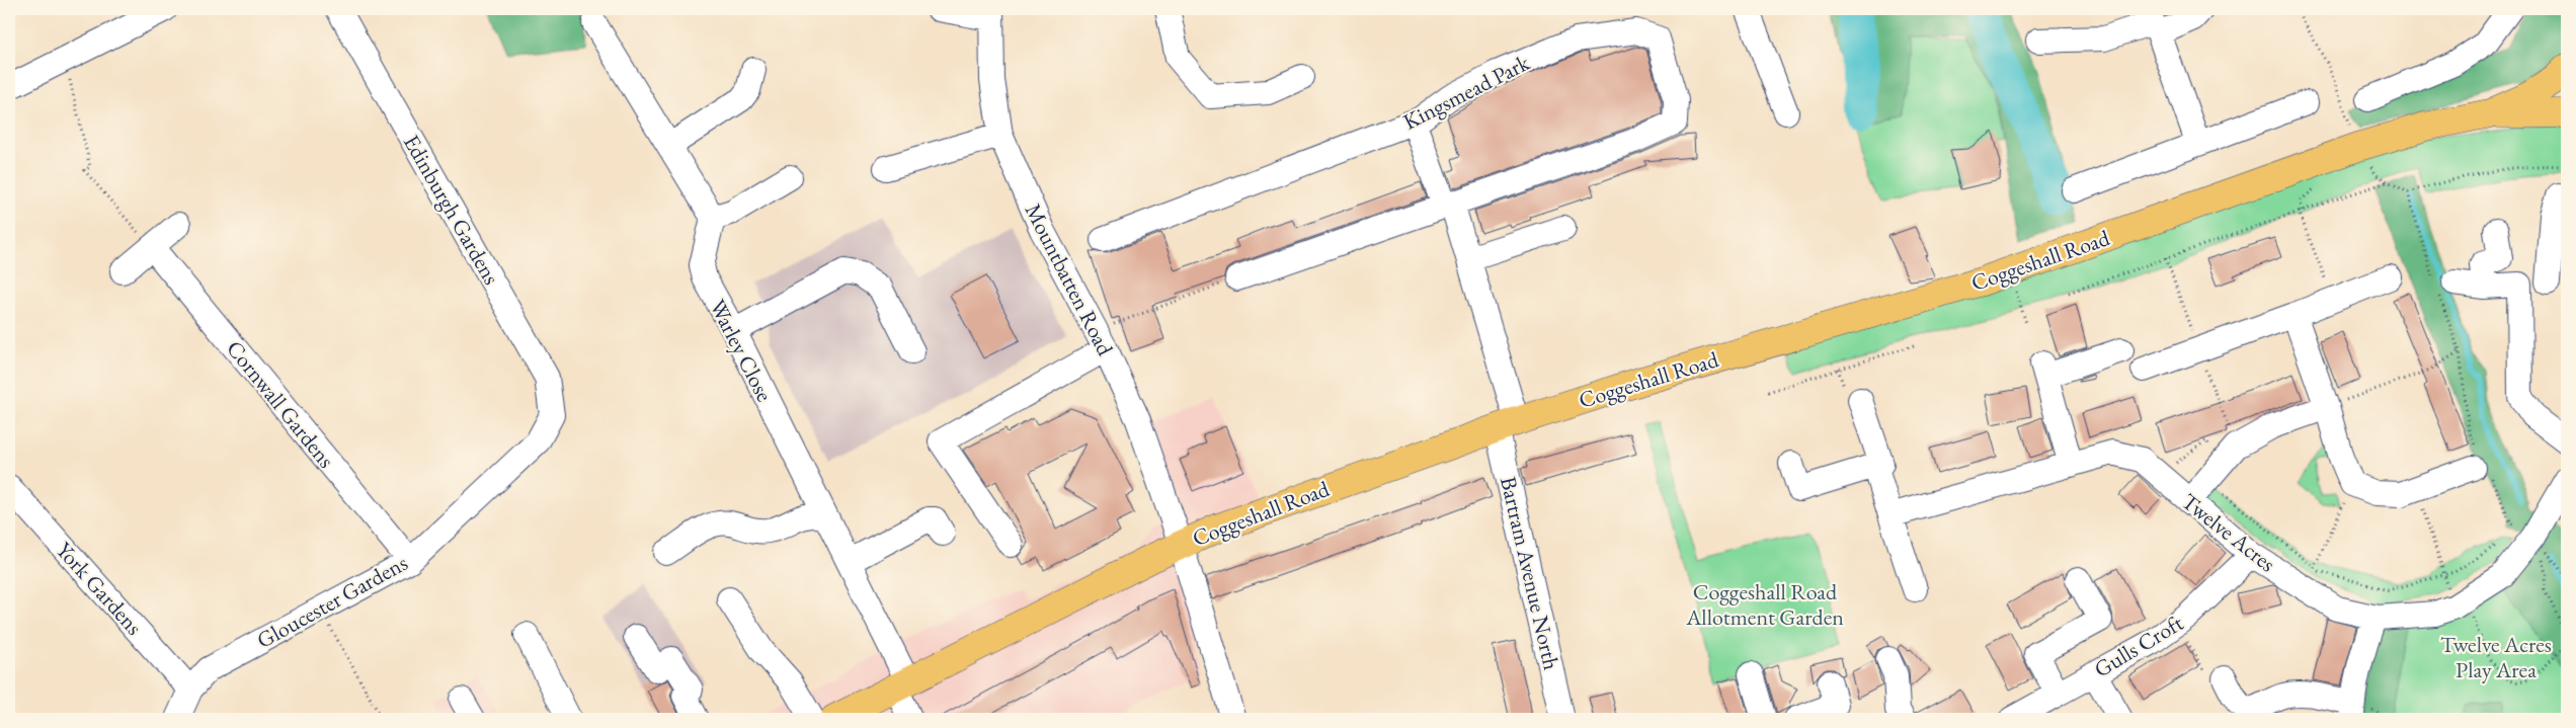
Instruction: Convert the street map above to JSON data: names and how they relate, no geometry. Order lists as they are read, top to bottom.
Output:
{
  "streets": {
    "main road": ["Coggeshall Road"],
    "street": [
      "Kingsmead Park",
      "Edinburgh Gardens",
      "Mountbatten Road",
      "Warley Close",
      "Cornwall Gardens",
      "Twelve Acres",
      "Bartram Avenue North",
      "York Gardens",
      "Gloucester Gardens",
      "Gulls Croft"
    ]
  },
  "crossings": [
    ["Edinburgh Gardens", "Gloucester Gardens"],
    ["Coggeshall Road", "Mountbatten Road"],
    ["Coggeshall Road", "Warley Close"],
    ["Coggeshall Road", "Bartram Avenue North"],
    ["Cornwall Gardens", "Gloucester Gardens"],
    ["Twelve Acres", "Gulls Croft"],
    ["York Gardens", "Gloucester Gardens"]
  ],
  "parks": ["Coggeshall Road Allotment Garden", "Twelve Acres Play Area"]
}
